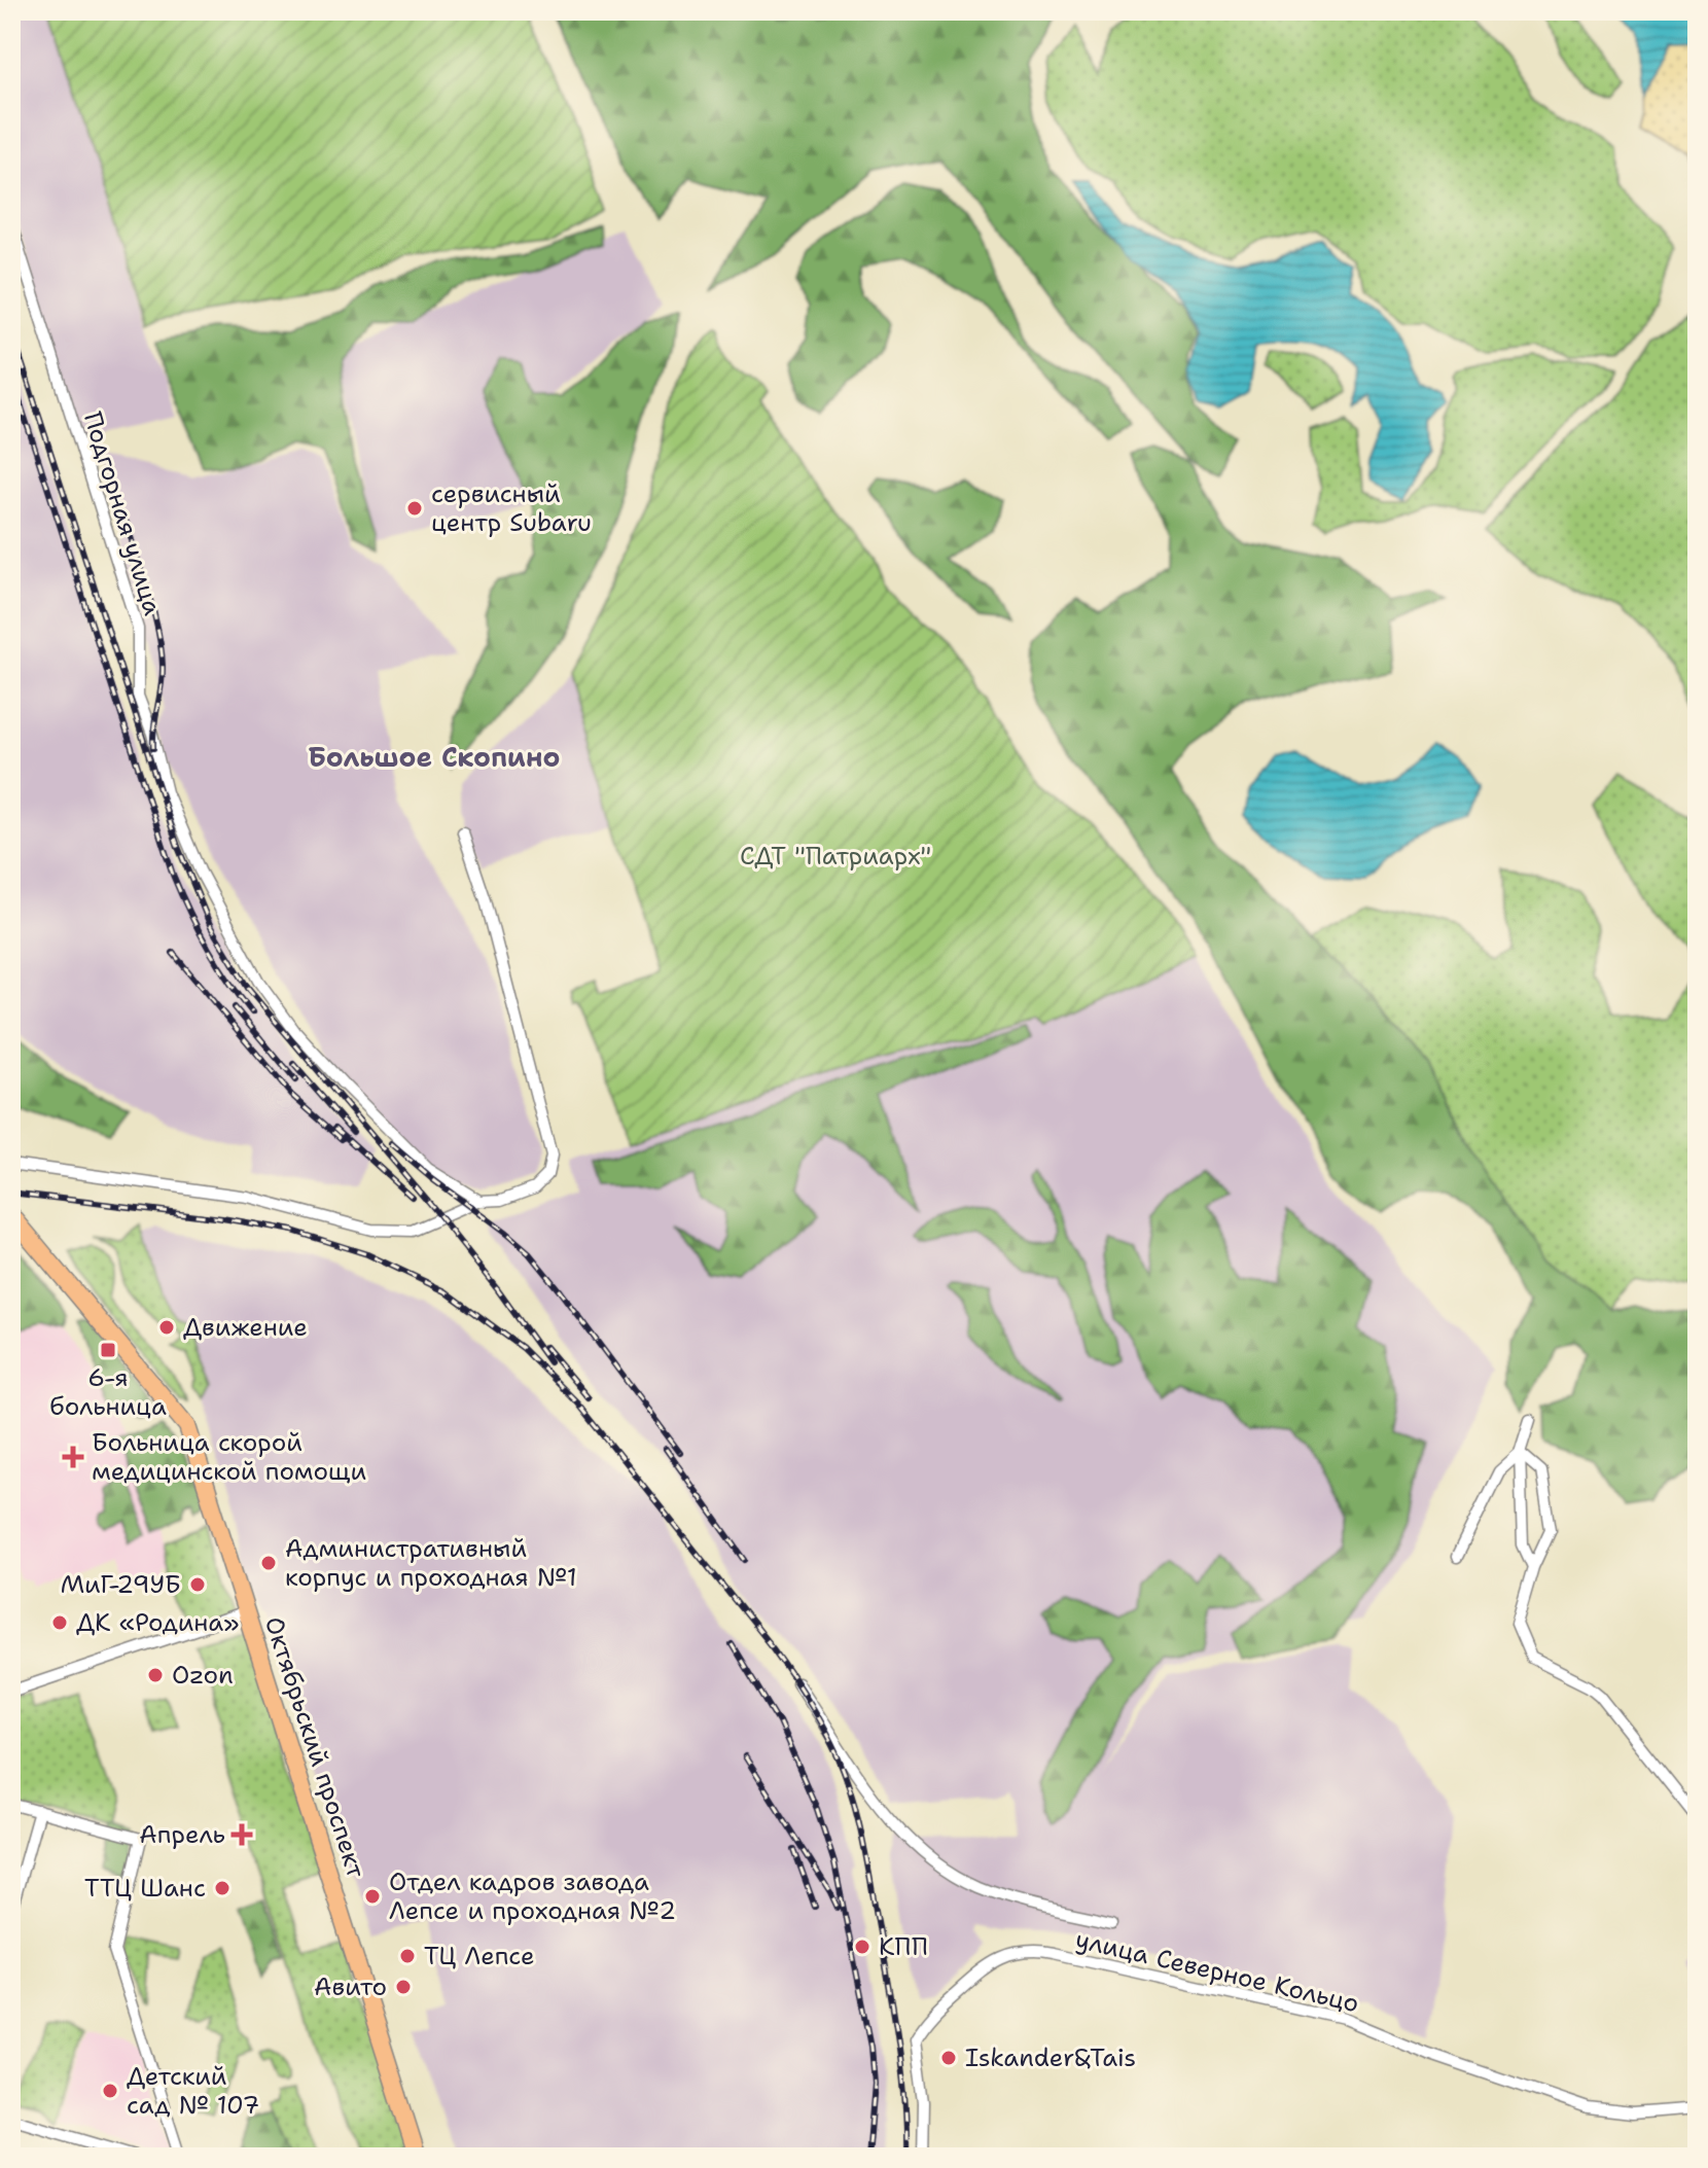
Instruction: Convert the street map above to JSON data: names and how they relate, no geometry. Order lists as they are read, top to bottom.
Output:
{
  "streets": {
    "main road": ["Октябрьский проспект"],
    "street": ["Подгорная улица", "улица Северное Кольцо"]
  },
  "districts": ["Большое Скопино"],
  "parks": ["СДТ \"Патриарх\""],
  "places": {
    "other": [
      "сервисный центр Subaru",
      "Движение",
      "Административный корпус и проходная №1",
      "МиГ-29УБ",
      "ДК «Родина»",
      "Ozon",
      "ТТЦ Шанс",
      "Отдел кадров завода Лепсе и проходная №2",
      "КПП",
      "ТЦ Лепсе",
      "Авито",
      "Iskander&Tais",
      "Детский сад № 107"
    ],
    "transit": ["6-я больница"],
    "health": ["Больница скорой медицинской помощи", "Апрель"]
  }
}
